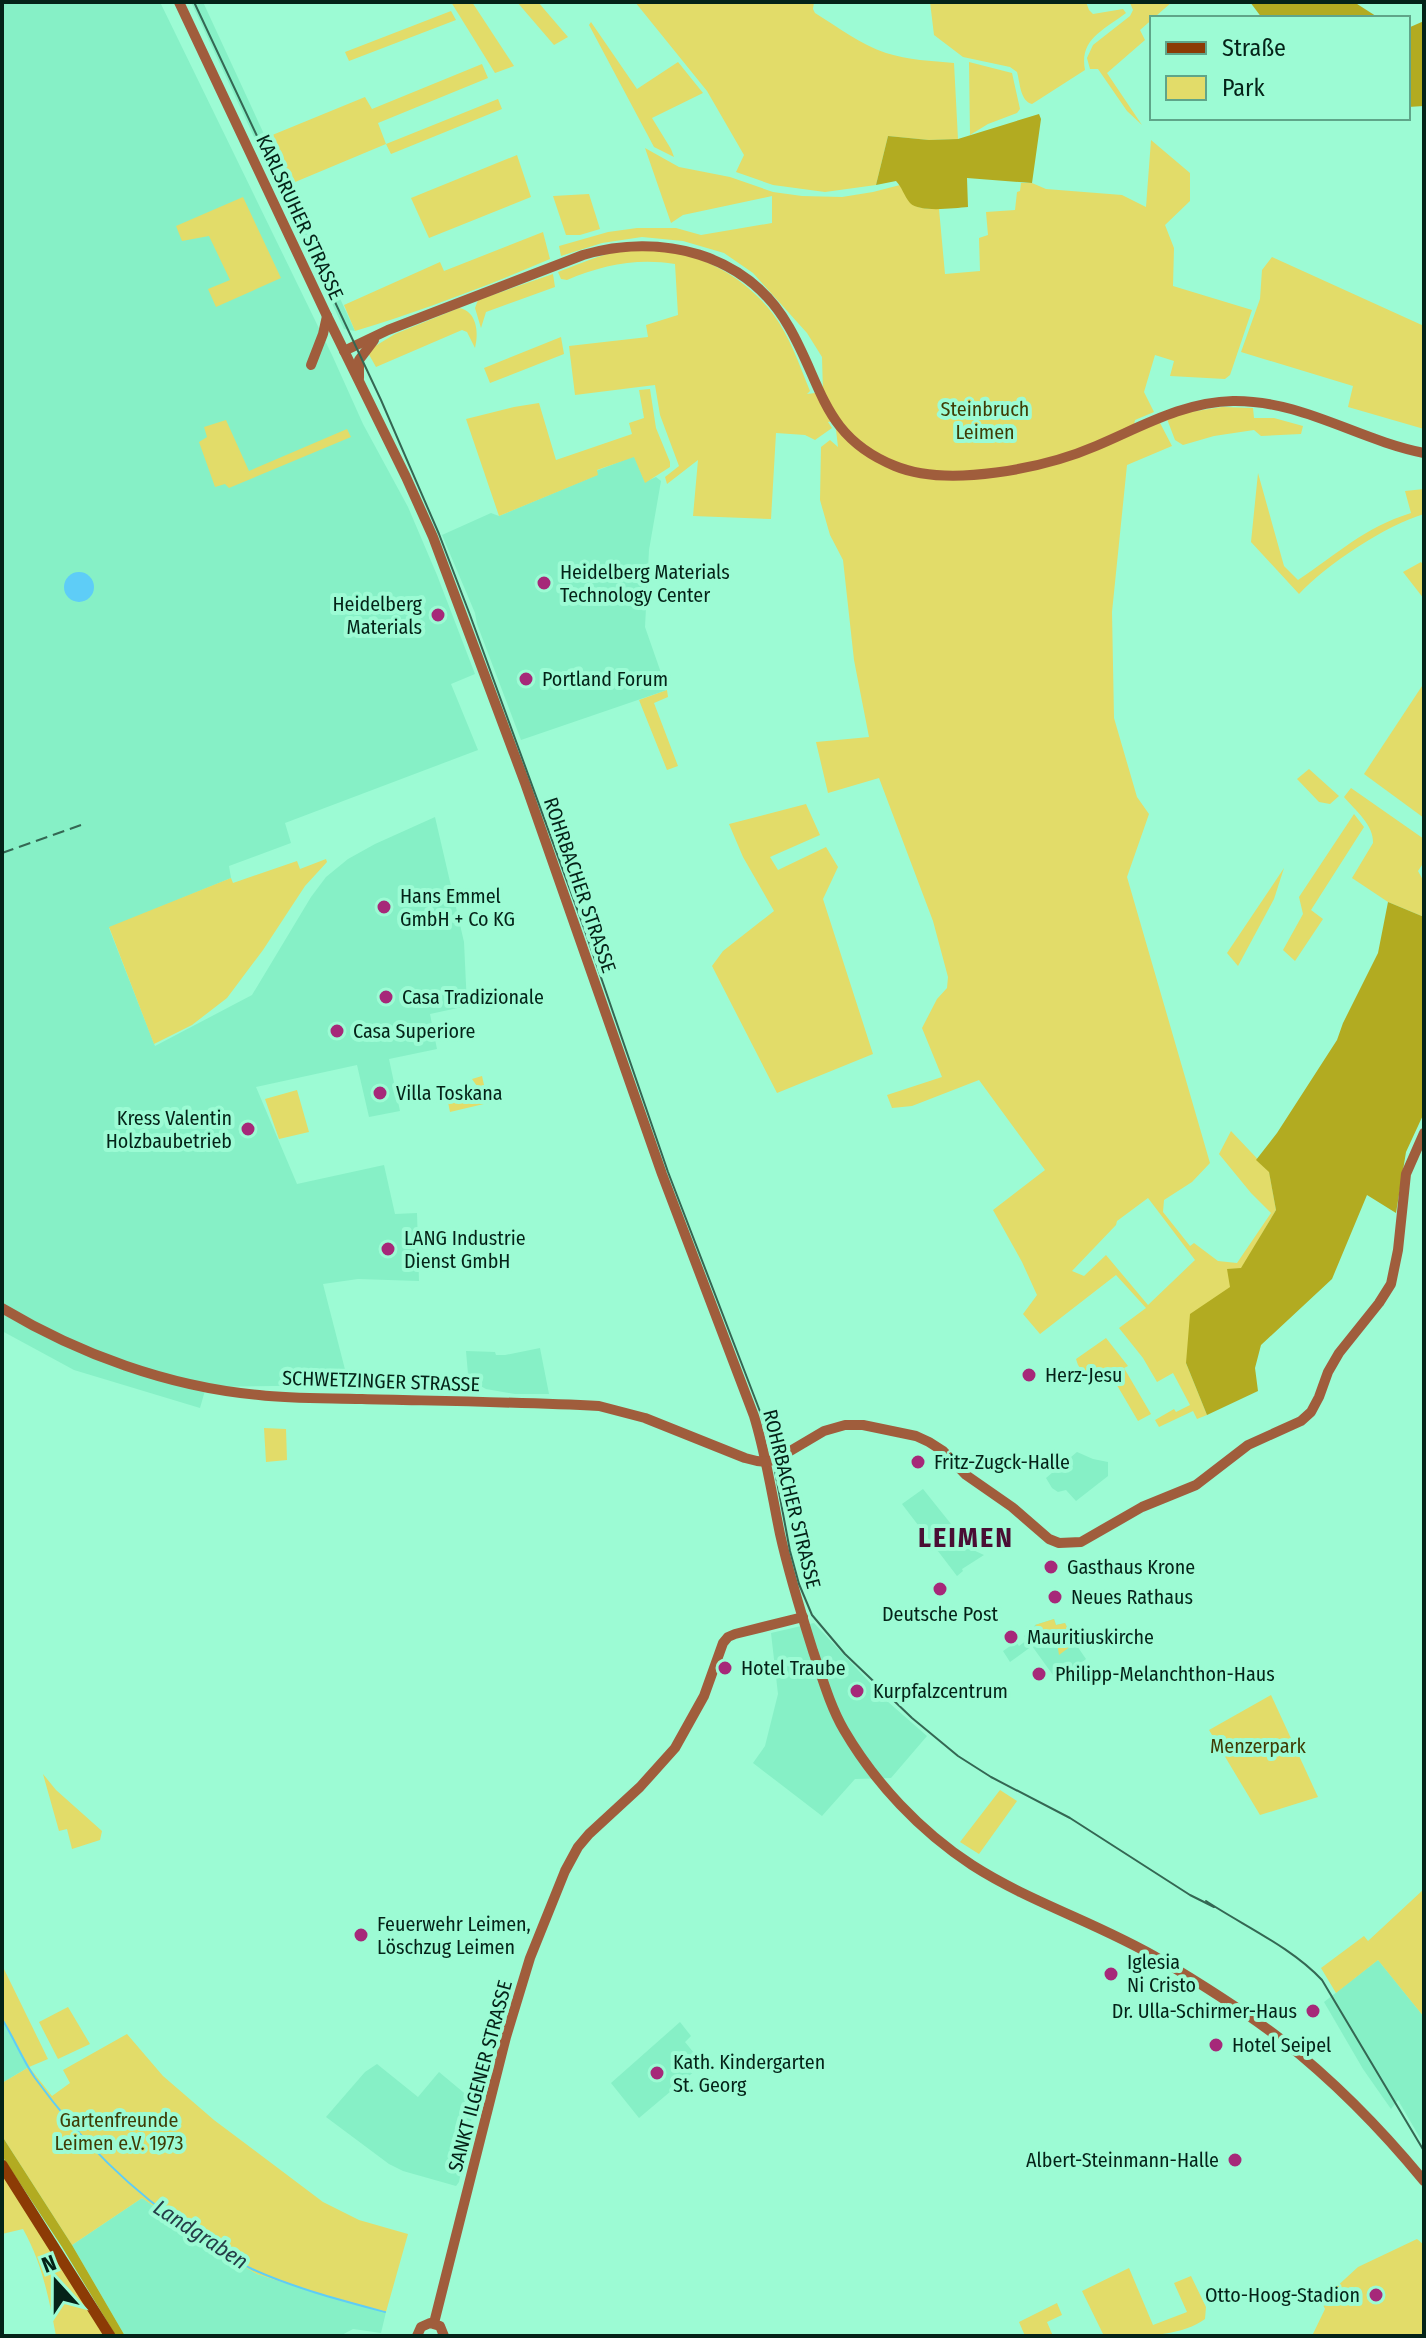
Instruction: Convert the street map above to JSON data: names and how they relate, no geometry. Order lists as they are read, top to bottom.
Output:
{
  "streets": {
    "main road": [
      "KARLSRUHER STRASSE",
      "ROHRBACHER STRASSE",
      "SCHWETZINGER STRASSE",
      "SANKT ILGENER STRASSE"
    ]
  },
  "crossings": [
    ["KARLSRUHER STRASSE", "ROHRBACHER STRASSE"],
    ["ROHRBACHER STRASSE", "SCHWETZINGER STRASSE"],
    ["ROHRBACHER STRASSE", "SANKT ILGENER STRASSE"]
  ],
  "districts": ["LEIMEN"],
  "water": ["Landgraben"],
  "parks": ["Steinbruch Leimen", "Menzerpark", "Gartenfreunde Leimen e.V. 1973"],
  "places": [
    "Heidelberg Materials Technology Center",
    "Heidelberg Materials",
    "Portland Forum",
    "Hans Emmel GmbH + Co KG",
    "Casa Tradizionale",
    "Casa Superiore",
    "Villa Toskana",
    "Kress Valentin Holzbaubetrieb",
    "LANG Industrie Dienst GmbH",
    "Herz-Jesu",
    "Fritz-Zugck-Halle",
    "Gasthaus Krone",
    "Deutsche Post",
    "Neues Rathaus",
    "Mauritiuskirche",
    "Hotel Traube",
    "Philipp-Melanchthon-Haus",
    "Kurpfalzcentrum",
    "Feuerwehr Leimen, Löschzug Leimen",
    "Iglesia Ni Cristo",
    "Dr. Ulla-Schirmer-Haus",
    "Hotel Seipel",
    "Kath. Kindergarten St. Georg",
    "Albert-Steinmann-Halle",
    "Otto-Hoog-Stadion"
  ],
  "legend": ["Straße", "Park"],
  "north": "top"
}
